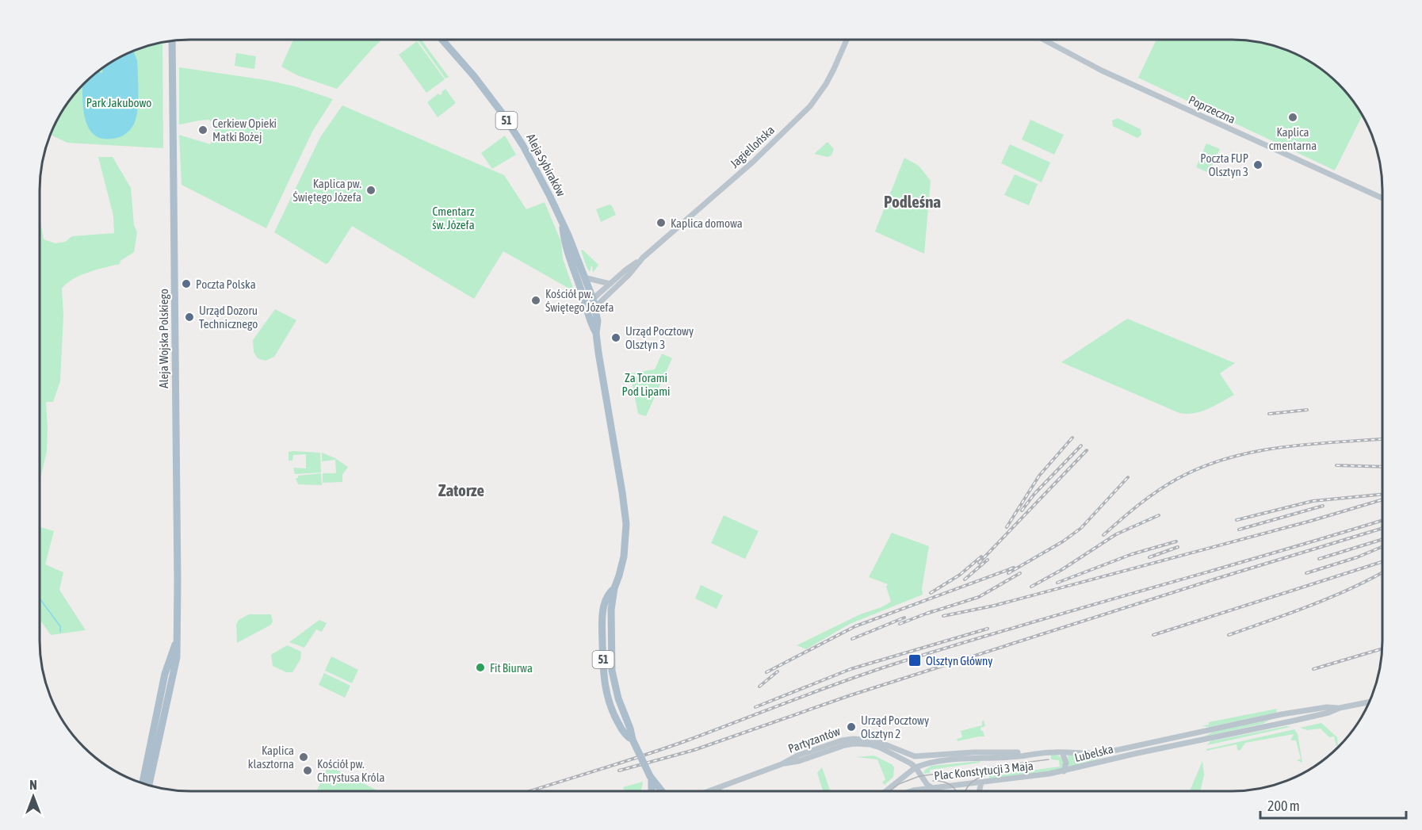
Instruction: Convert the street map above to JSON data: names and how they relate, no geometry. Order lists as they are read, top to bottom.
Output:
{
  "streets": {
    "main road": ["51", "Aleja Sybiraków", "Aleja Wojska Polskiego"],
    "street": [
      "Poprzeczna",
      "Jagiellońska",
      "Partyzantów",
      "Lubelska",
      "Plac Konstytucji 3 Maja"
    ]
  },
  "crossings": [
    ["51", "Jagiellońska"],
    ["51", "Aleja Sybiraków"],
    ["Jagiellońska", "Aleja Sybiraków"],
    ["Partyzantów", "Plac Konstytucji 3 Maja"],
    ["Lubelska", "Plac Konstytucji 3 Maja"]
  ],
  "districts": ["Podleśna", "Zatorze"],
  "parks": ["Park Jakubowo", "Cmentarz św. Józefa", "Za Torami Pod Lipami"],
  "places": {
    "other": [
      "Kaplica cmentarna",
      "Cerkiew Opieki Matki Bożej",
      "Poczta FUP Olsztyn 3",
      "Kaplica pw. Świętego Józefa",
      "Kaplica domowa",
      "Poczta Polska",
      "Kościół pw. Świętego Józefa",
      "Urząd Dozoru Technicznego",
      "Urząd Pocztowy Olsztyn 3",
      "Fit Biurwa",
      "Urząd Pocztowy Olsztyn 2",
      "Kaplica klasztorna",
      "Kościół pw. Chrystusa Króla"
    ],
    "transit": ["Olsztyn Główny"]
  },
  "scale_bar": "200 m",
  "north": "top"
}
